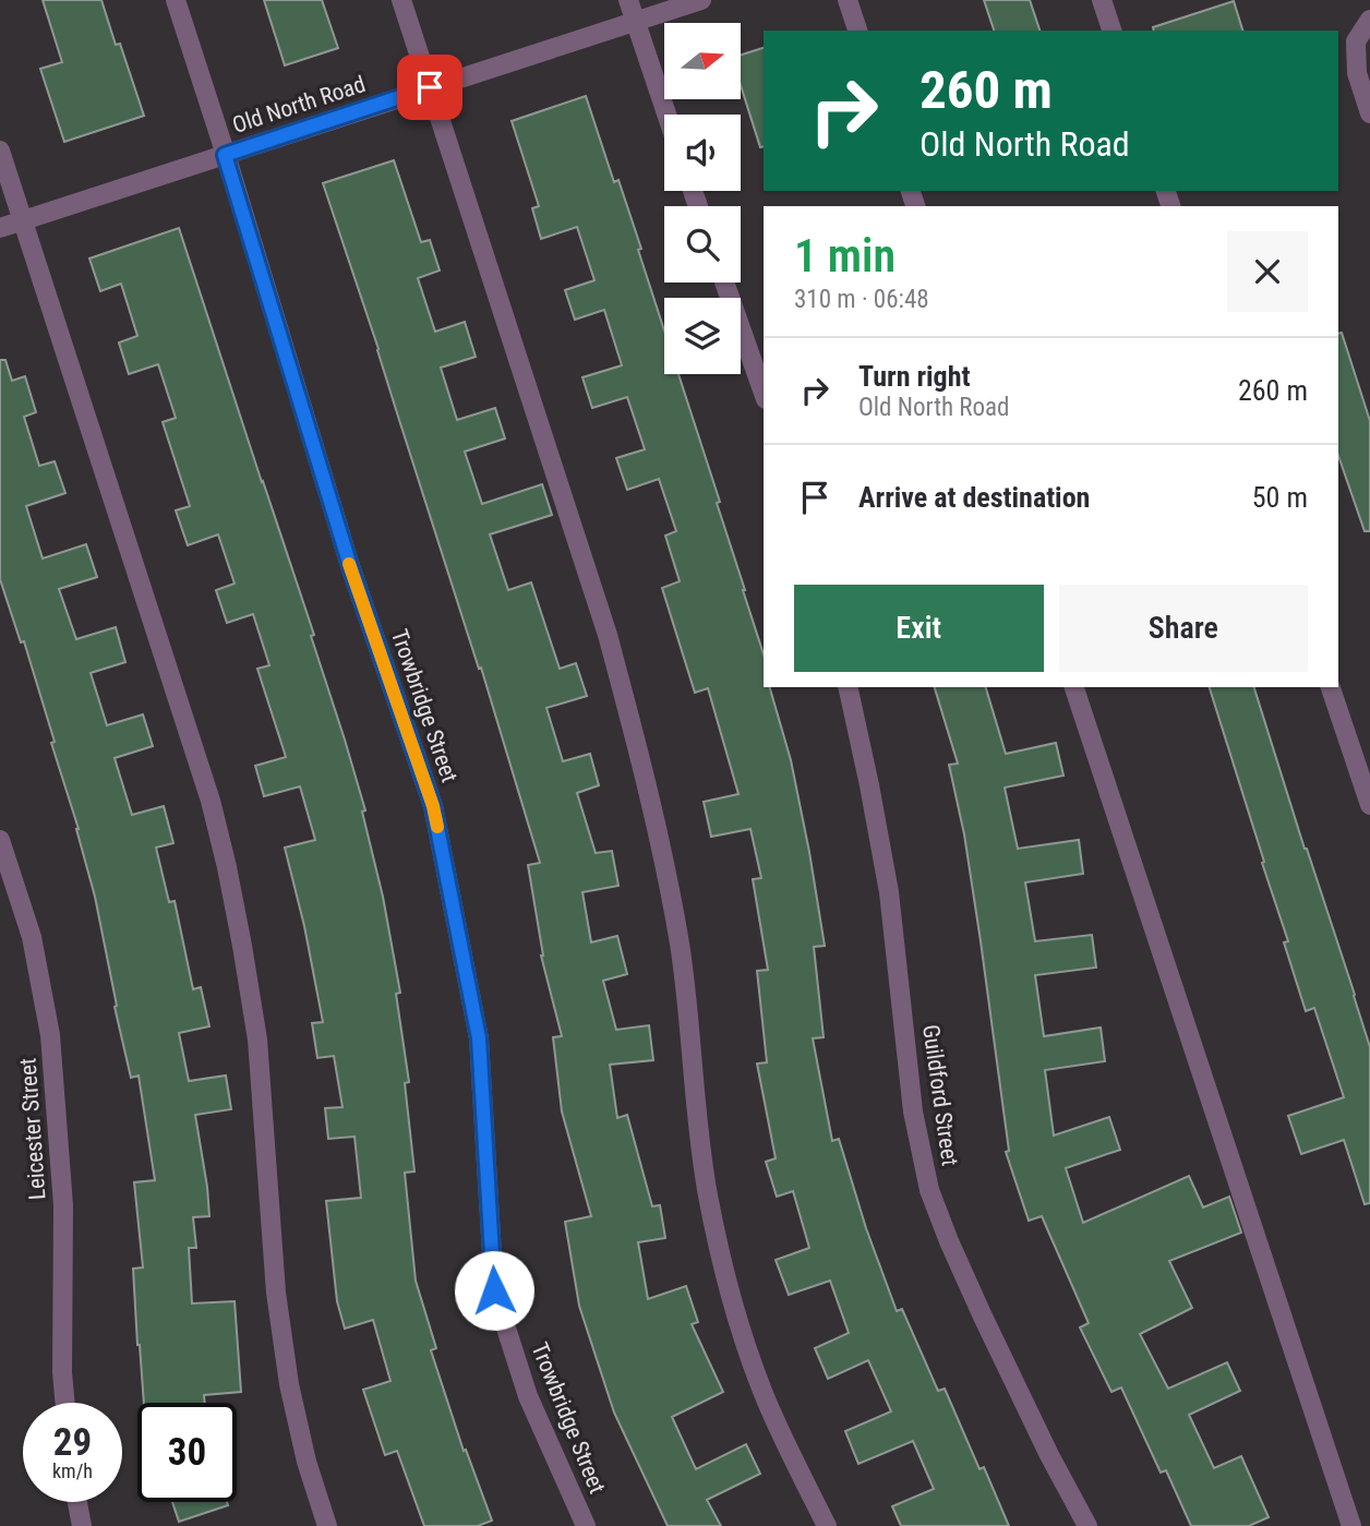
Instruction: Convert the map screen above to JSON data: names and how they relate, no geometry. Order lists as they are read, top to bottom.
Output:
{
  "streets": {
    "street": [
      "Old North Road",
      "Trowbridge Street",
      "Guildford Street",
      "Leicester Street"
    ]
  },
  "crossings": [
    ["Old North Road", "Trowbridge Street"]
  ],
  "north": "right",
  "page": {
    "turn": ["260 m", "Old North Road"],
    "heading": ["1 min", "310 m · 06:48"],
    "list": [
      {
        "name": "Turn right",
        "note": "Old North Road",
        "value": "260 m"
      },
      {
        "name": "Arrive at destination",
        "value": "50 m"
      }
    ],
    "buttons": ["Exit", "Share"],
    "speed": "29 km/h",
    "limit": "30"
  }
}
